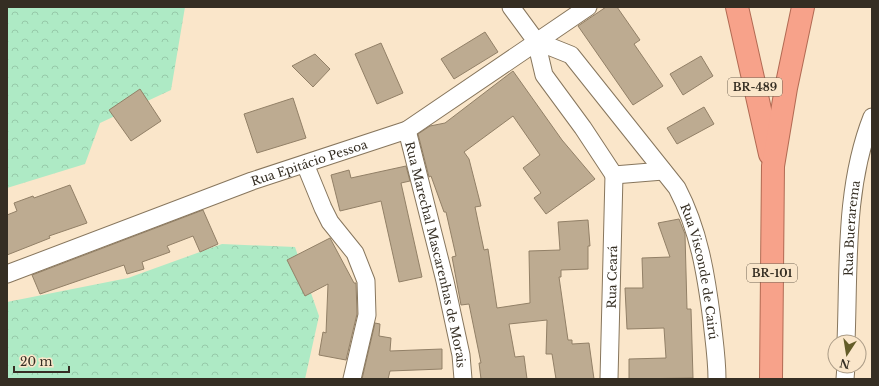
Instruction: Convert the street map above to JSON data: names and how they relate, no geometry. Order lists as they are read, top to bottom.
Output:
{
  "streets": {
    "highway": ["BR-489", "BR-101"],
    "street": [
      "Rua Epitácio Pessoa",
      "Rua Buerarema",
      "Rua Marechal Mascarenhas de Morais",
      "Rua Visconde de Cairú",
      "Rua Ceará"
    ]
  },
  "crossings": [
    ["BR-489", "BR-101"],
    ["Rua Epitácio Pessoa", "Rua Marechal Mascarenhas de Morais"],
    ["Rua Epitácio Pessoa", "Rua Visconde de Cairú"]
  ],
  "scale_bar": "20 m",
  "north": "bottom"
}
